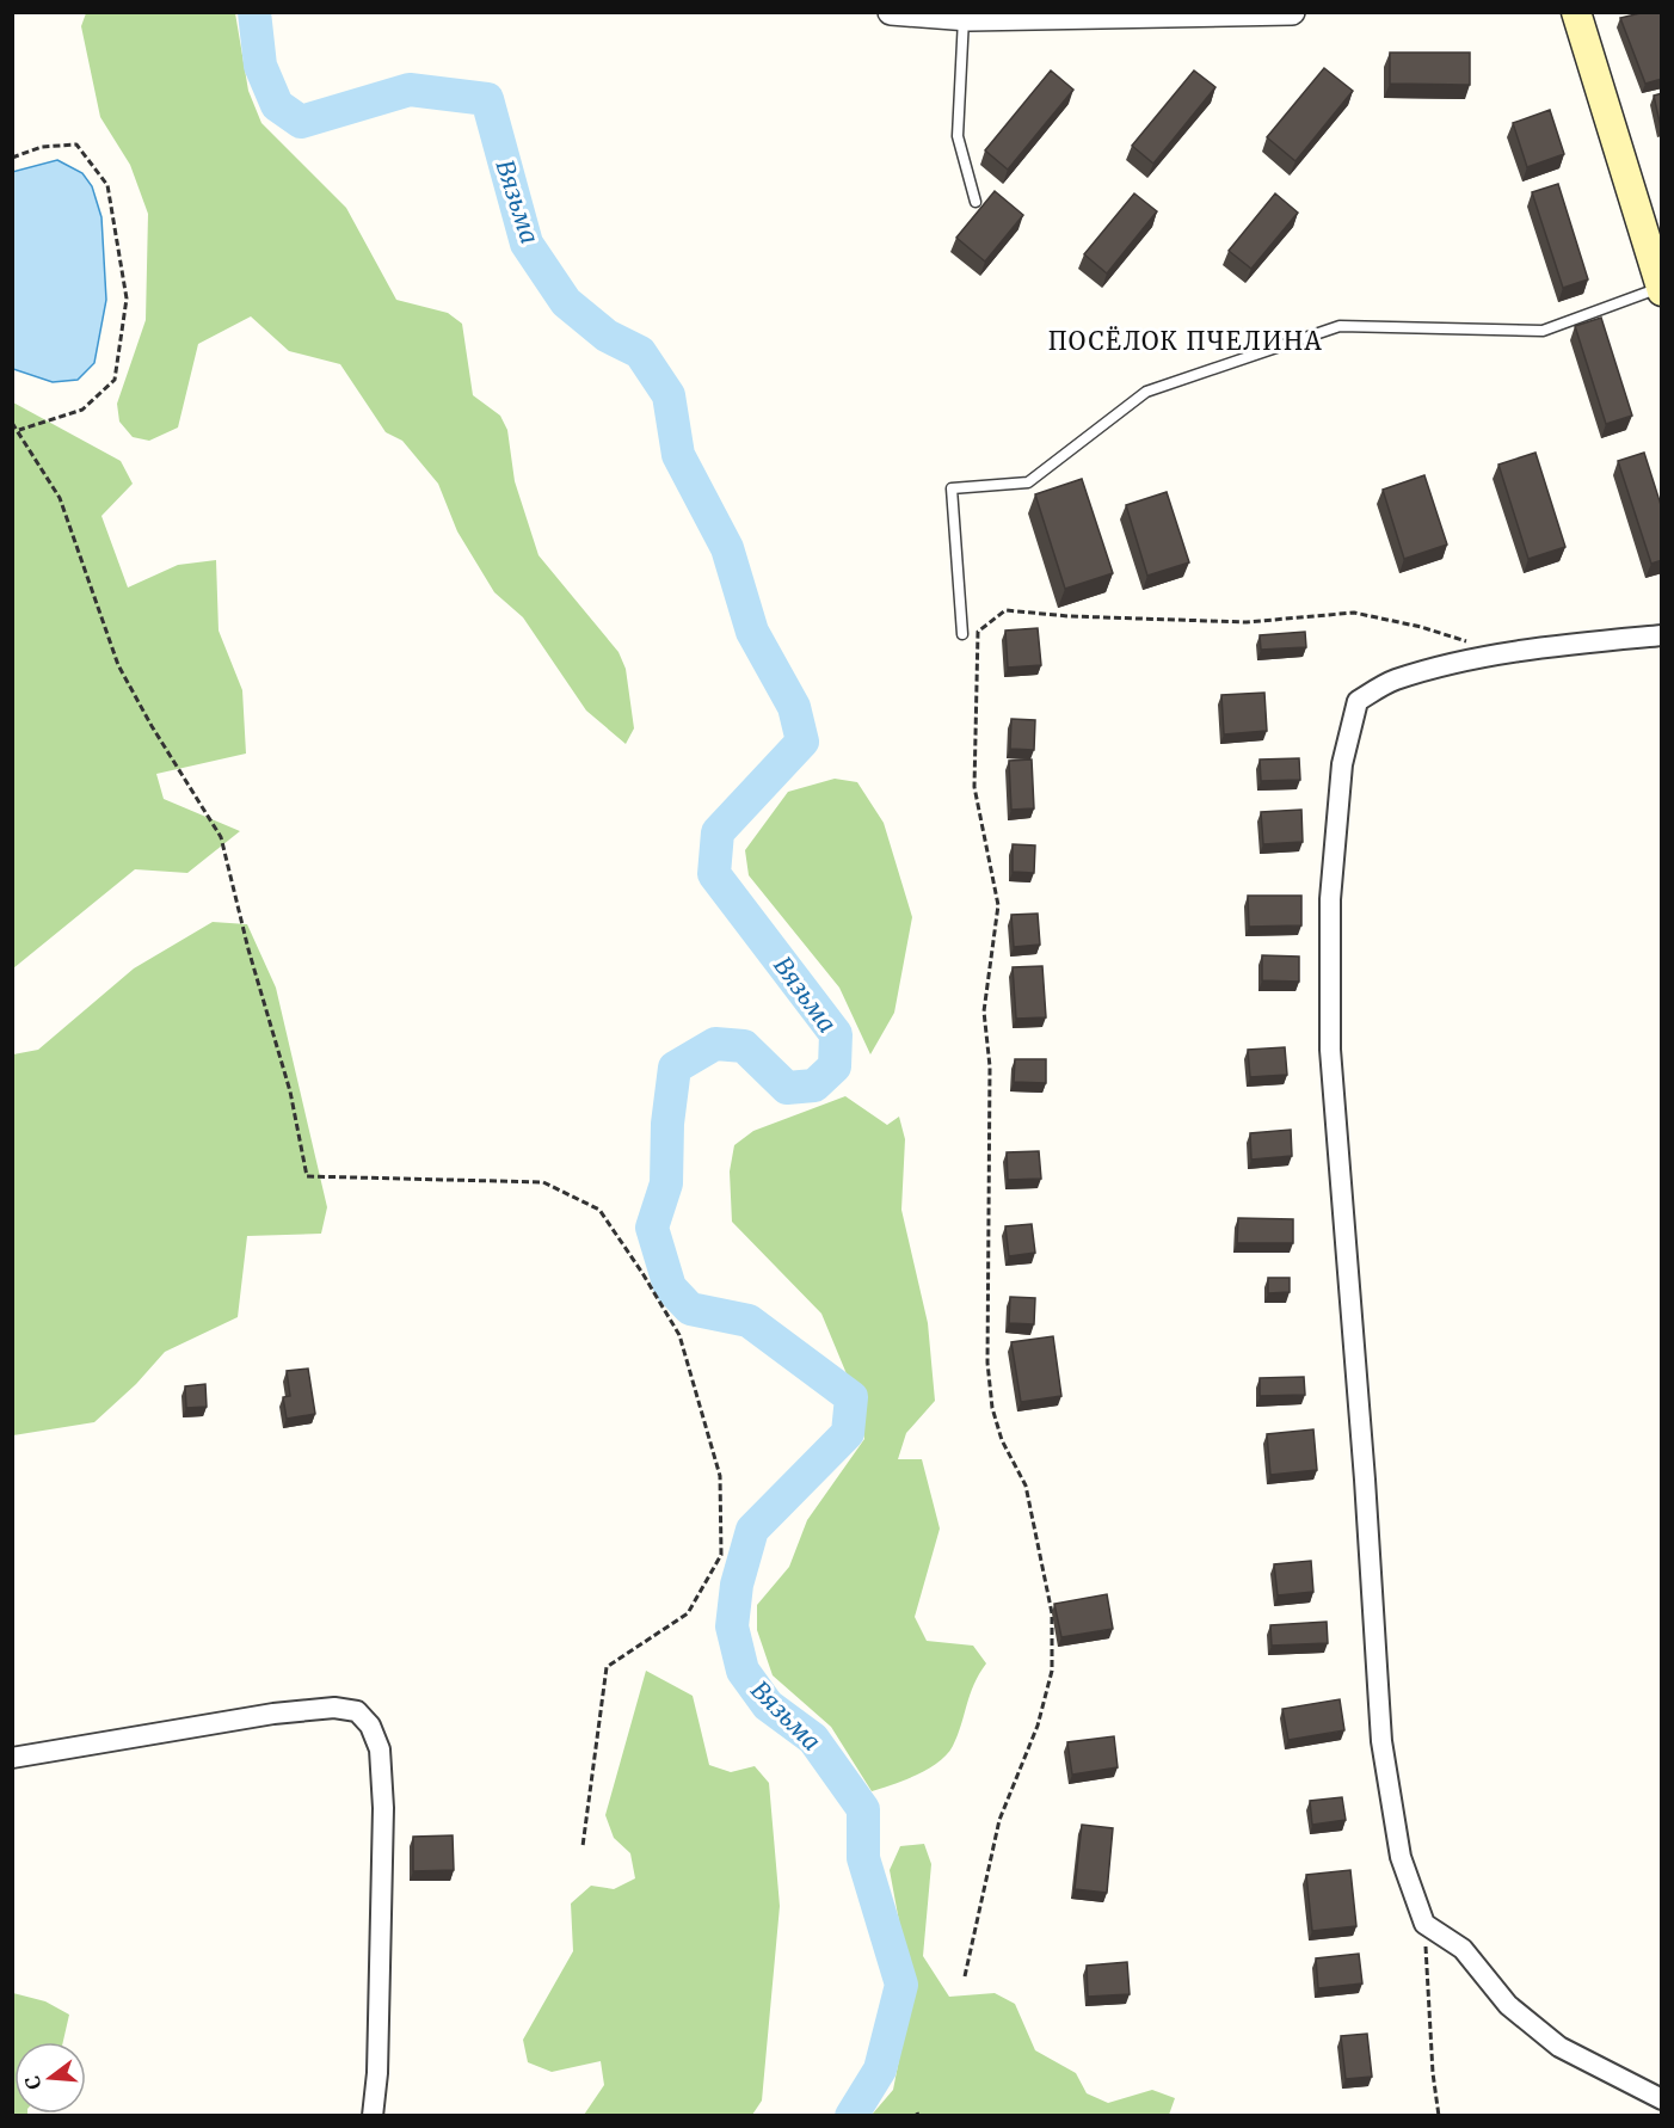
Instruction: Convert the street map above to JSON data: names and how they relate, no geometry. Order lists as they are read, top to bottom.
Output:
{
  "districts": ["ПОСЁЛОК ПЧЕЛИНА"],
  "water": ["Вязьма"],
  "north": "left"
}
